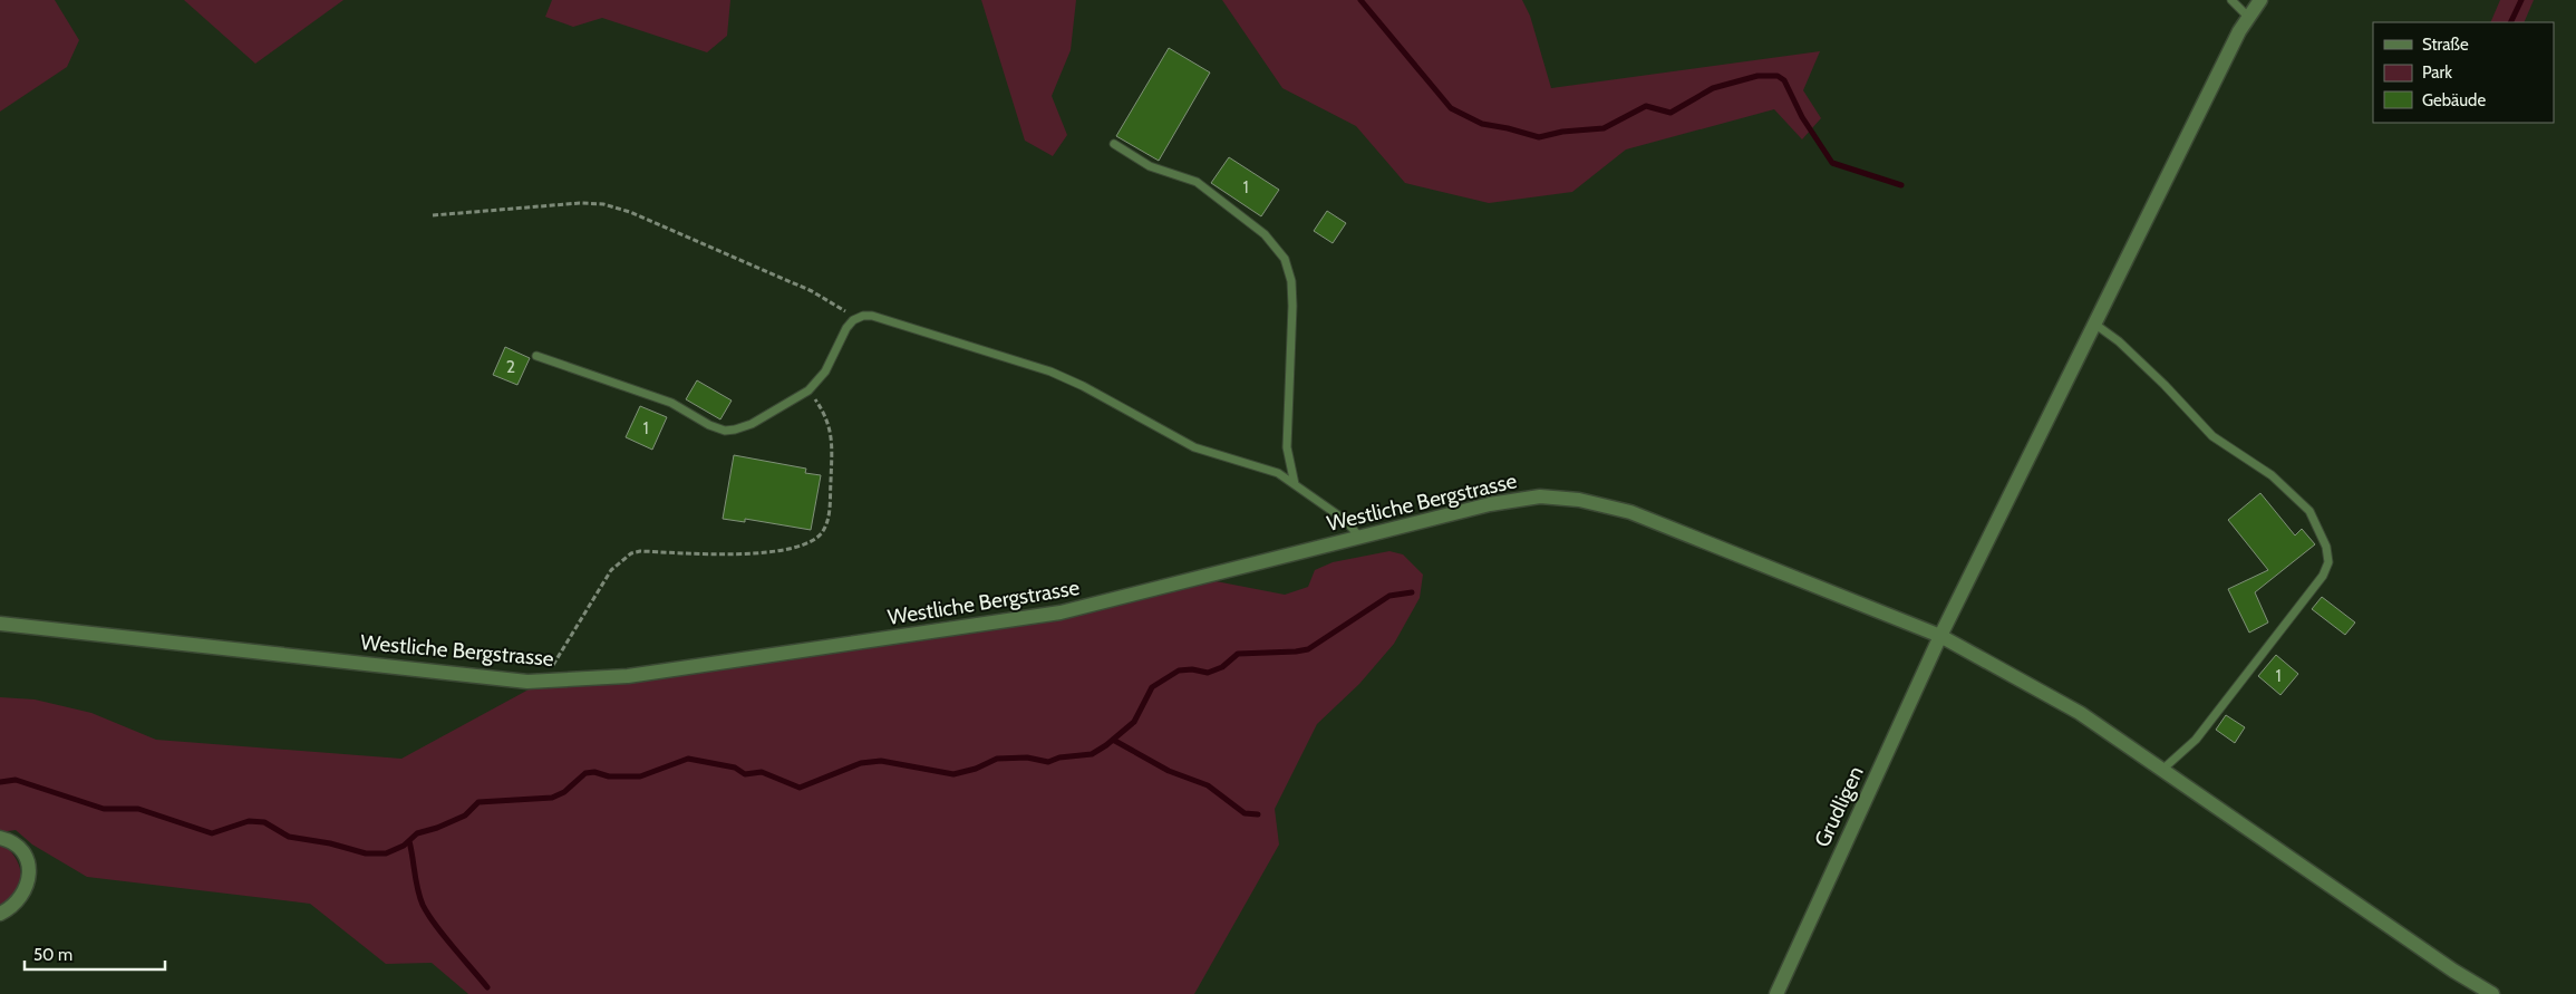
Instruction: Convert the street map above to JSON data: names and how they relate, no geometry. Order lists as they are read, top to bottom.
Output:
{
  "streets": {
    "street": ["Westliche Bergstrasse", "Grudligen"]
  },
  "crossings": [
    ["Westliche Bergstrasse", "Grudligen"]
  ],
  "house_numbers": [
    "1",
    "2",
    "1",
    "1"
  ],
  "legend": ["Straße", "Park", "Gebäude"],
  "scale_bar": "50 m"
}
